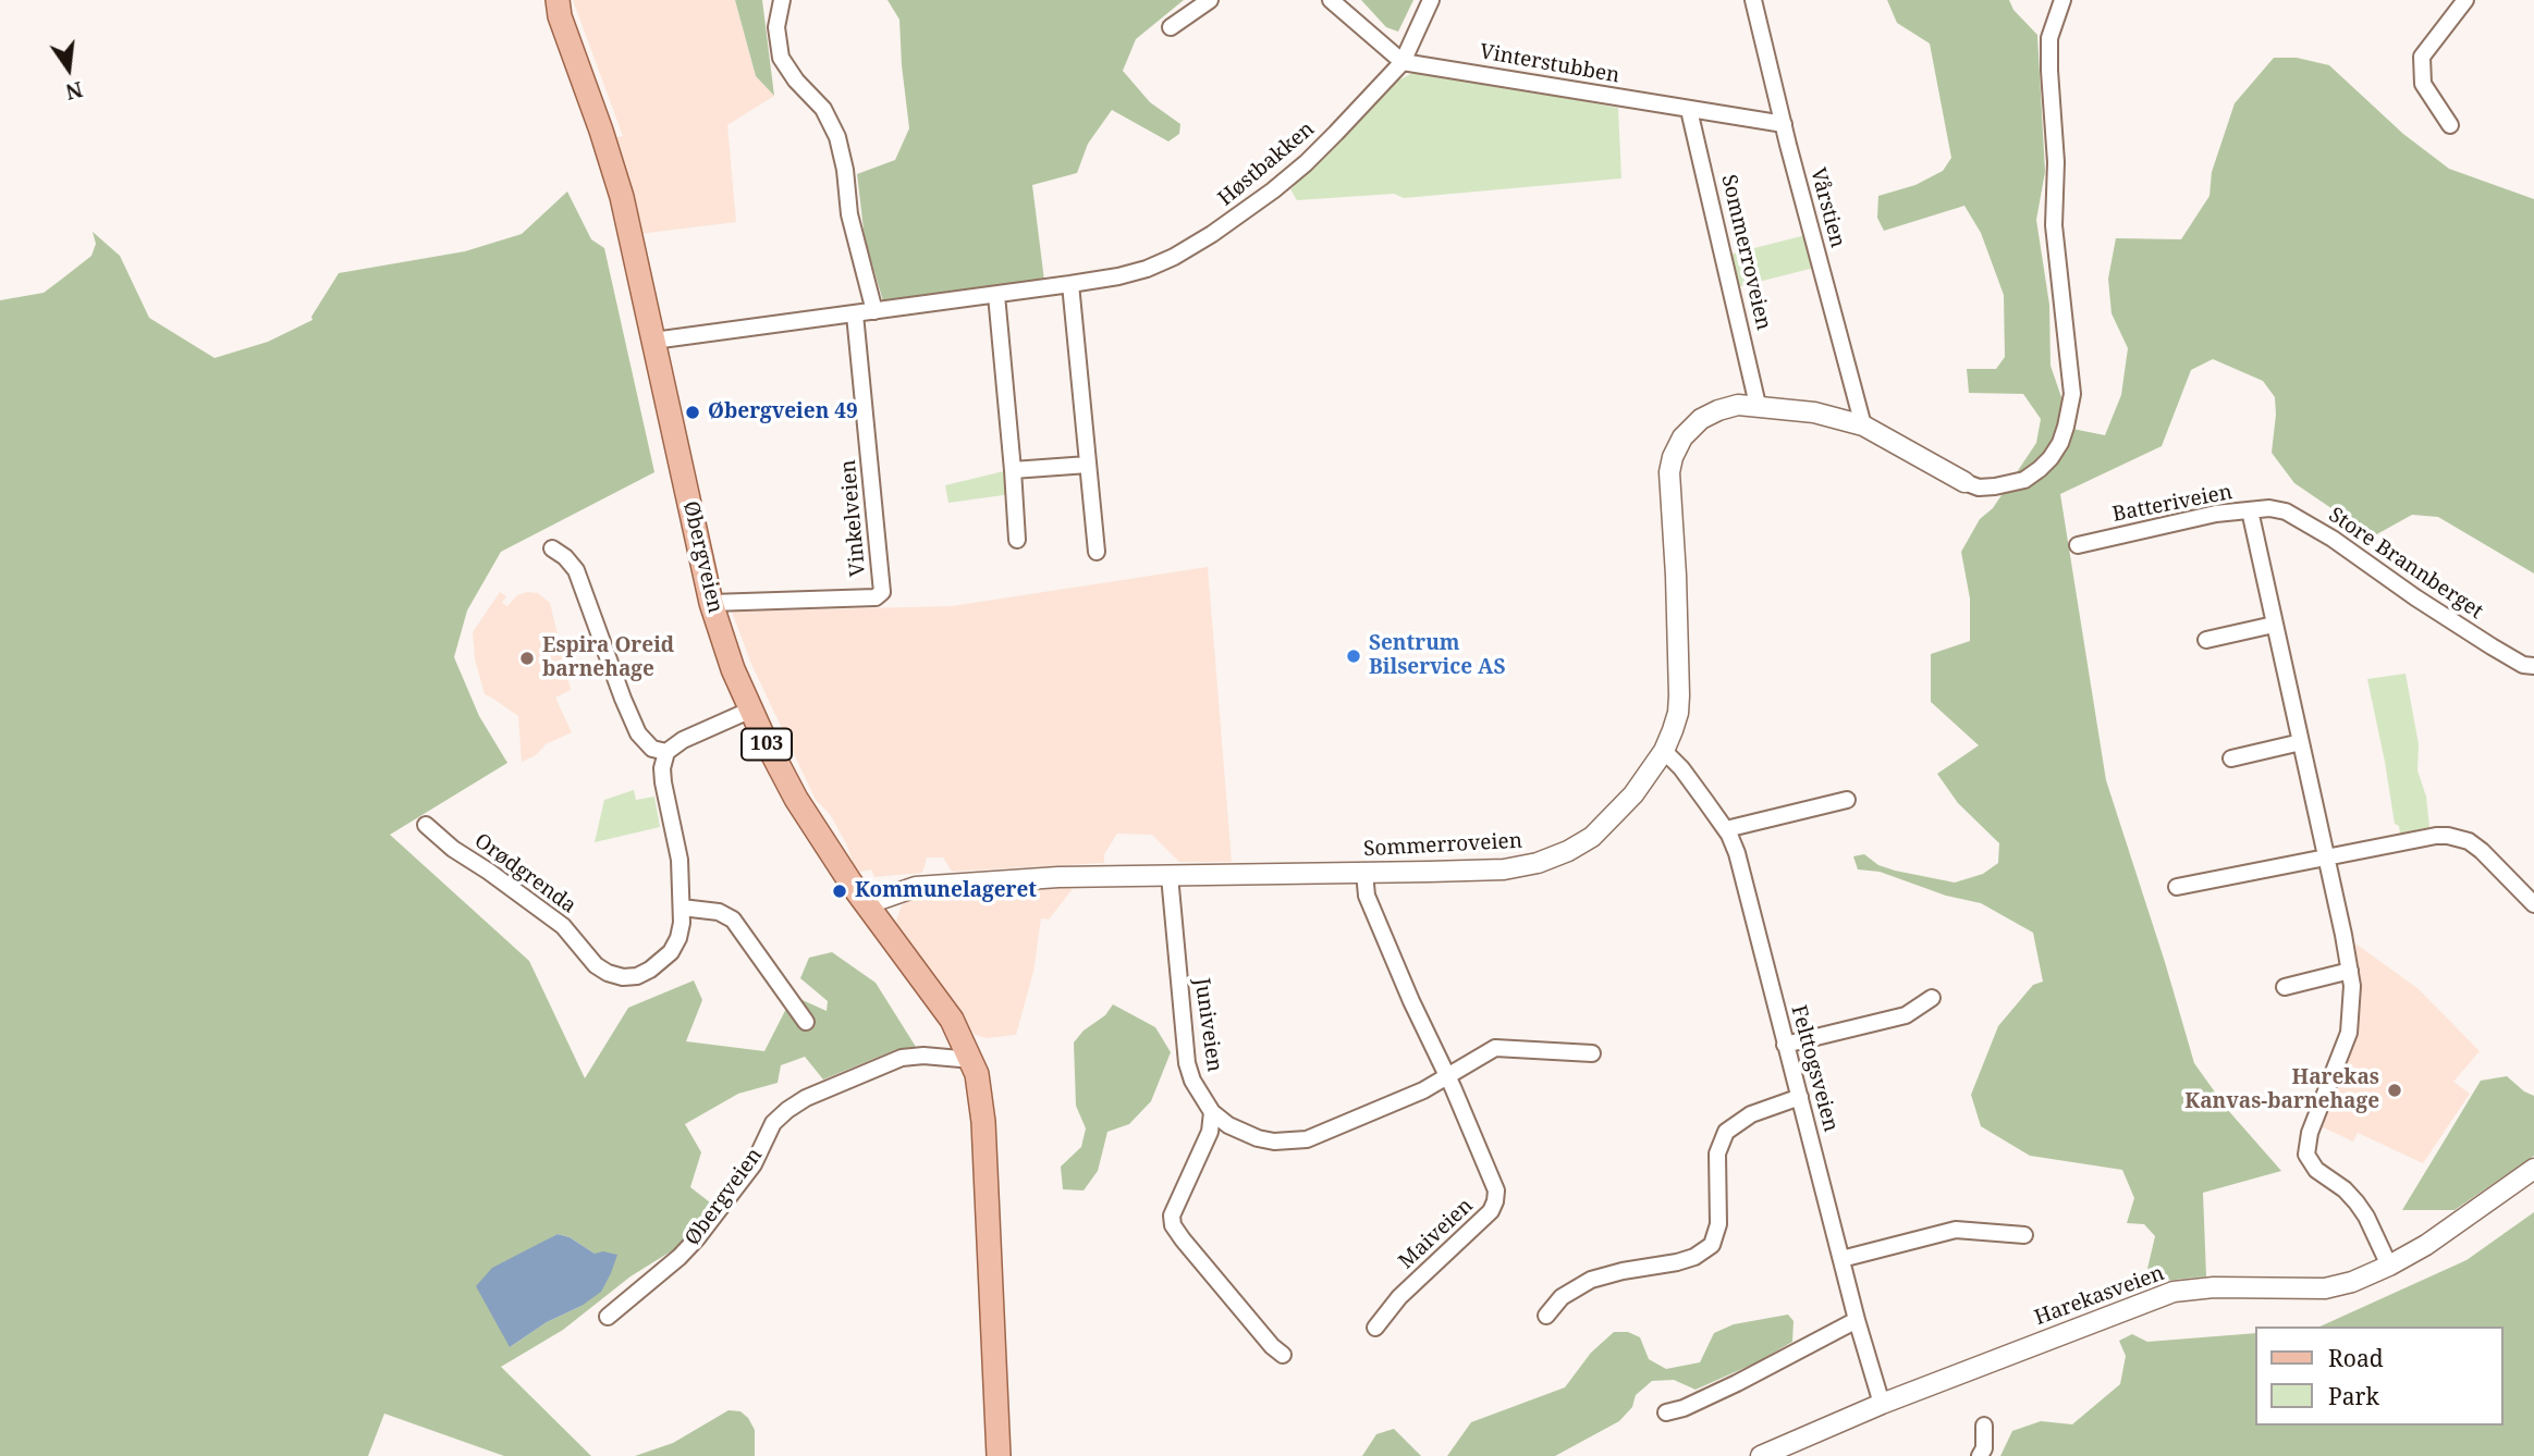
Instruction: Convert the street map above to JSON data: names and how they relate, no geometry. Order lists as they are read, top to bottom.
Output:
{
  "streets": {
    "main road": ["Øbergveien", "103"],
    "street": [
      "Vinterstubben",
      "Høstbakken",
      "Vårstien",
      "Sommerroveien",
      "Batteriveien",
      "Vinkelveien",
      "Store Brannberget",
      "Orødgrenda",
      "Juniveien",
      "Felttogsveien",
      "Maiveien",
      "Harekasveien"
    ]
  },
  "crossings": [
    ["Vinterstubben", "Høstbakken"],
    ["Vinterstubben", "Vårstien"],
    ["Vinterstubben", "Sommerroveien"],
    ["Høstbakken", "Vinkelveien"],
    ["Høstbakken", "Øbergveien"],
    ["Vårstien", "Sommerroveien"],
    ["Sommerroveien", "Øbergveien"],
    ["Sommerroveien", "Juniveien"],
    ["Sommerroveien", "Felttogsveien"],
    ["Sommerroveien", "Maiveien"],
    ["Batteriveien", "Store Brannberget"],
    ["Batteriveien", "Harekasveien"],
    ["Vinkelveien", "Øbergveien"],
    ["Felttogsveien", "Harekasveien"]
  ],
  "places": [
    "Øbergveien 49",
    "Sentrum Bilservice AS",
    "Espira Oreid barnehage",
    "Kommunelageret",
    "Harekas Kanvas-barnehage"
  ],
  "legend": ["Road", "Park"],
  "north": "bottom"
}
